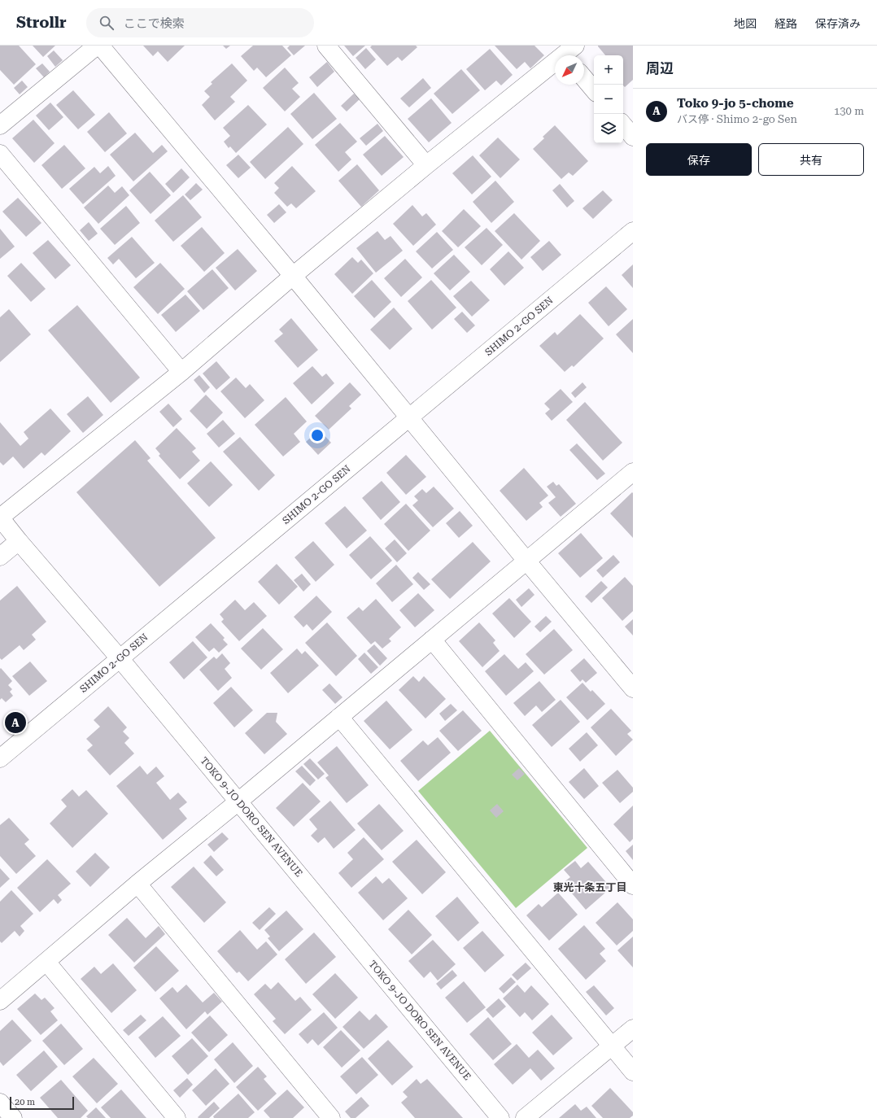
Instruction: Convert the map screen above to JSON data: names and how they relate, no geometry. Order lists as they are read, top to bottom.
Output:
{
  "streets": {
    "street": ["SHIMO 2-GO SEN", "TOKO 9-JO DORO SEN AVENUE"]
  },
  "crossings": [
    ["SHIMO 2-GO SEN", "TOKO 9-JO DORO SEN AVENUE"]
  ],
  "districts": ["東光十条五丁目"],
  "scale_bar": "20 m",
  "north": "bottom left",
  "page": {
    "header": "Strollr",
    "search": "ここで検索",
    "nav": ["地図", "経路", "保存済み"],
    "heading": "周辺",
    "map_buttons": ["+", "−"],
    "list": [
      {
        "mark": "A",
        "name": "Toko 9-jo 5-chome",
        "note": "バス停 · Shimo 2-go Sen",
        "value": "130 m"
      }
    ],
    "buttons": ["保存", "共有"],
    "pins": "A",
    "scale": "20 m"
  }
}
